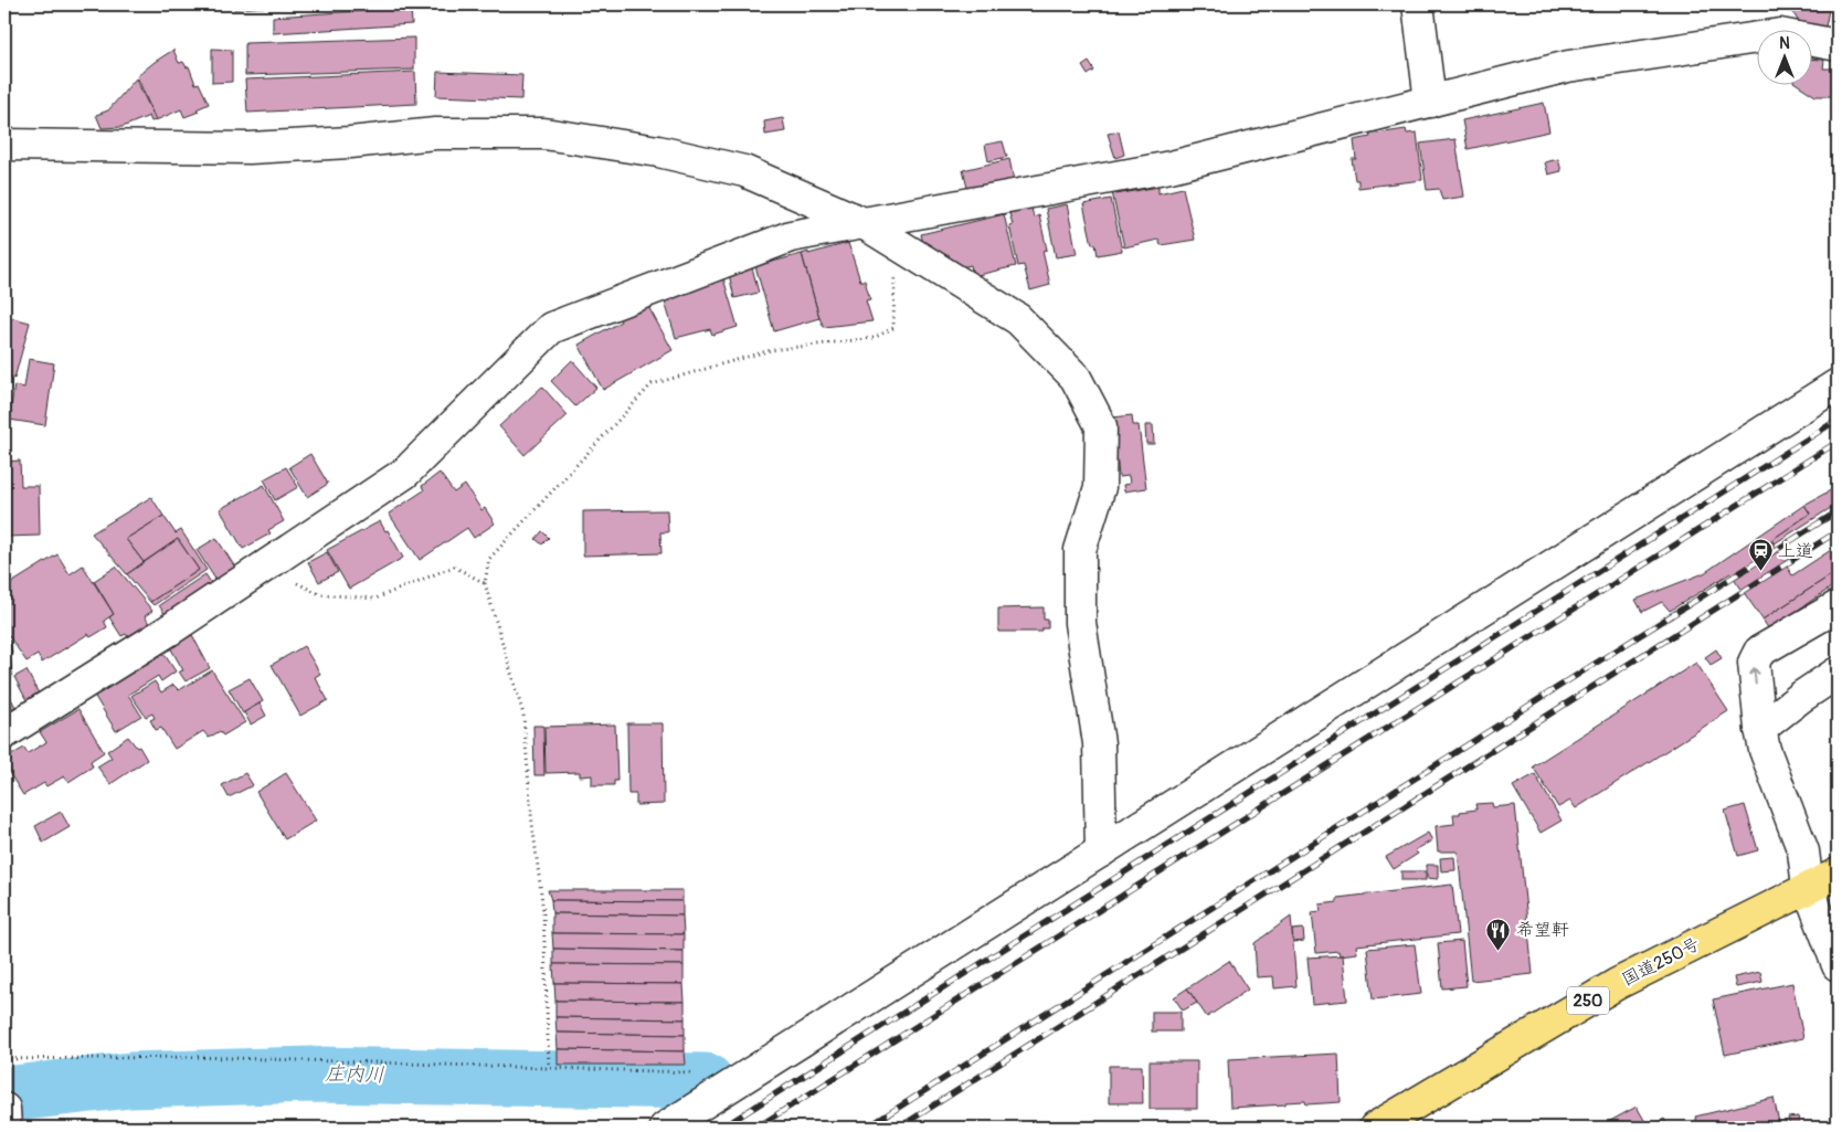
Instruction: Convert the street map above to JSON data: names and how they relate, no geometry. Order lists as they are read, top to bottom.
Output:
{
  "streets": {
    "highway": ["国道250号", "250"]
  },
  "water": ["庄内川"],
  "places": {
    "station": ["上道"],
    "restaurant": ["希望軒"]
  },
  "north": "top"
}
